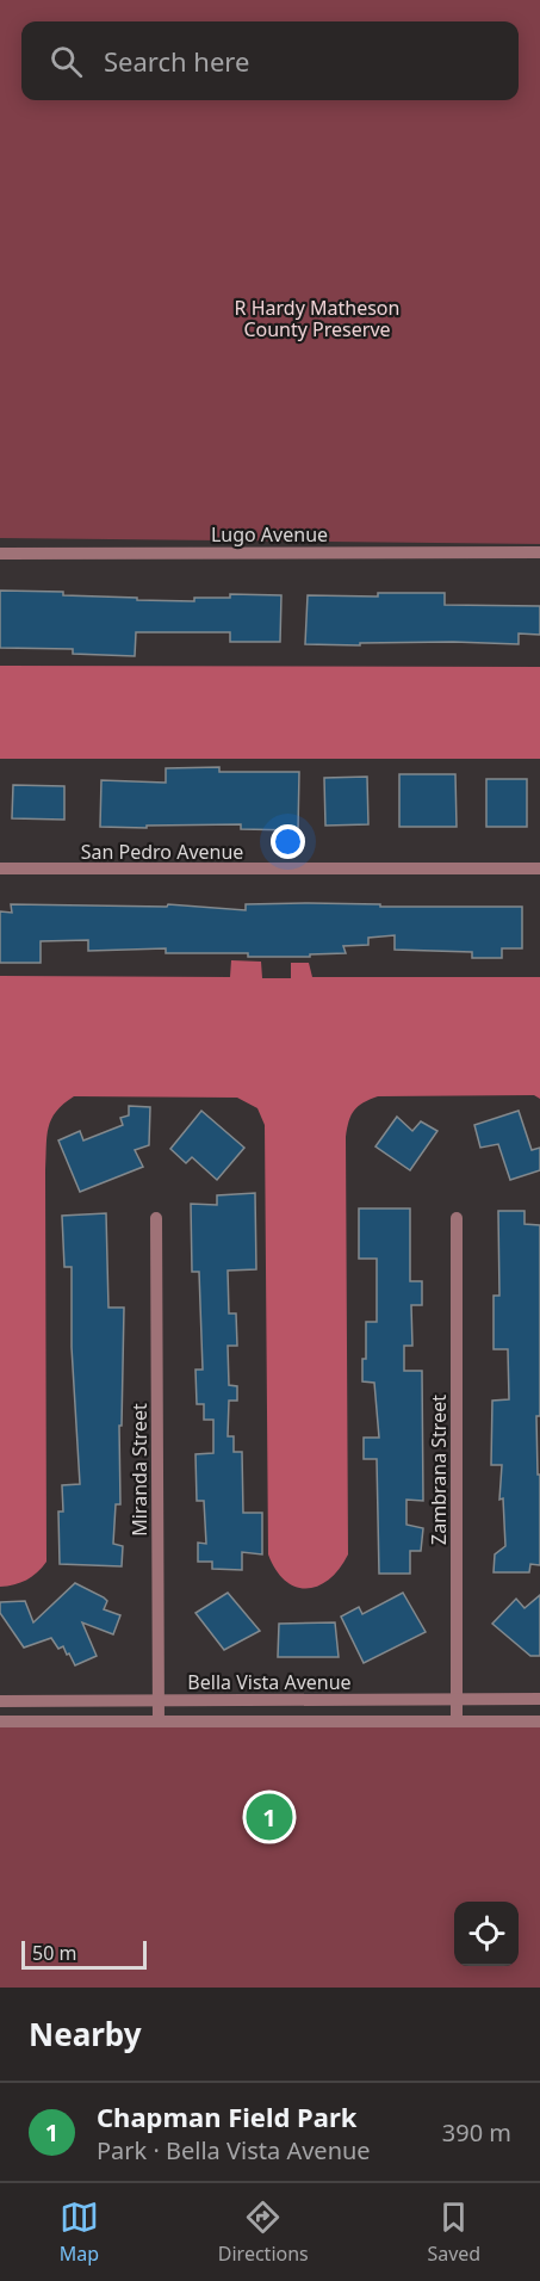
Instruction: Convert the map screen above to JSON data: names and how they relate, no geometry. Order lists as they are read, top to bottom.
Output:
{
  "streets": {
    "street": [
      "Lugo Avenue",
      "San Pedro Avenue",
      "Miranda Street",
      "Zambrana Street",
      "Bella Vista Avenue"
    ]
  },
  "crossings": [
    ["Miranda Street", "Bella Vista Avenue"],
    ["Zambrana Street", "Bella Vista Avenue"]
  ],
  "parks": ["R Hardy Matheson County Preserve"],
  "scale_bar": "50 m",
  "page": {
    "search": "Search here",
    "pins": "1",
    "scale": "50 m",
    "heading": "Nearby",
    "list": [
      {
        "mark": "1",
        "name": "Chapman Field Park",
        "note": "Park · Bella Vista Avenue",
        "value": "390 m"
      }
    ],
    "nav": ["Map", "Directions", "Saved"]
  }
}
